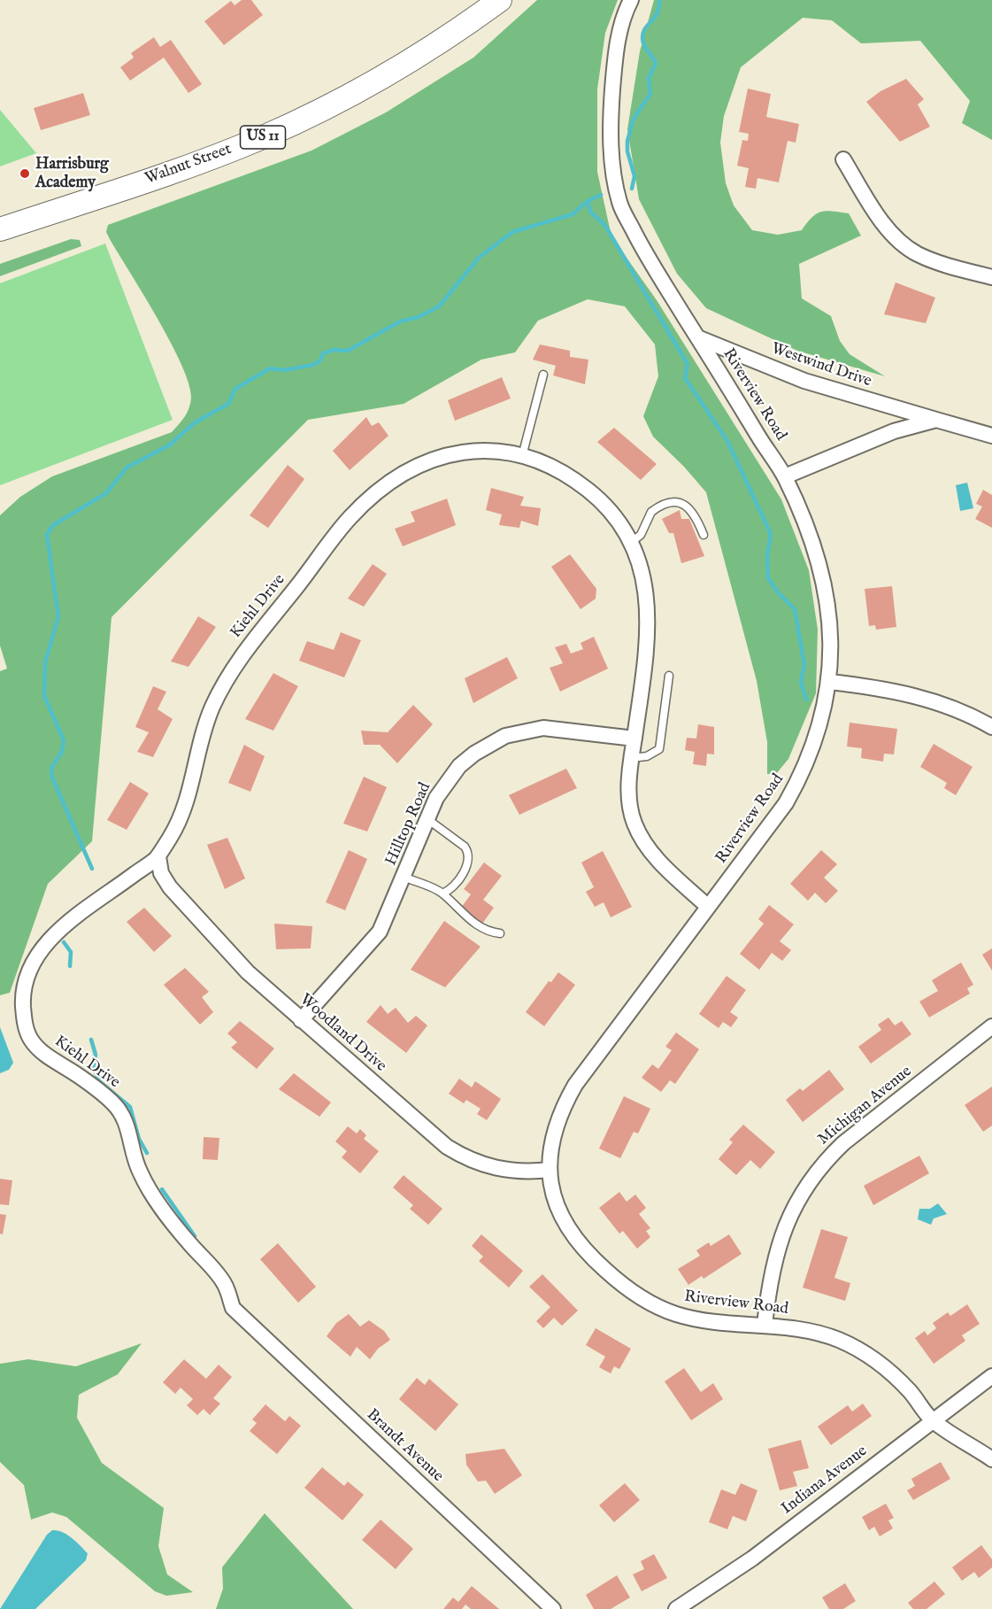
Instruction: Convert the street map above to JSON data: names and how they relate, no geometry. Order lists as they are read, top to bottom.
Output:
{
  "streets": {
    "main road": ["US 11", "Walnut Street"],
    "street": [
      "Westwind Drive",
      "Riverview Road",
      "Kiehl Drive",
      "Hilltop Road",
      "Woodland Drive",
      "Michigan Avenue",
      "Brandt Avenue",
      "Indiana Avenue"
    ]
  },
  "crossings": [
    ["Westwind Drive", "Riverview Road"],
    ["Riverview Road", "Kiehl Drive"],
    ["Riverview Road", "Woodland Drive"],
    ["Riverview Road", "Michigan Avenue"],
    ["Riverview Road", "Indiana Avenue"],
    ["Kiehl Drive", "Hilltop Road"],
    ["Kiehl Drive", "Woodland Drive"],
    ["Kiehl Drive", "Brandt Avenue"],
    ["Hilltop Road", "Woodland Drive"]
  ],
  "places": ["Harrisburg Academy"]
}
